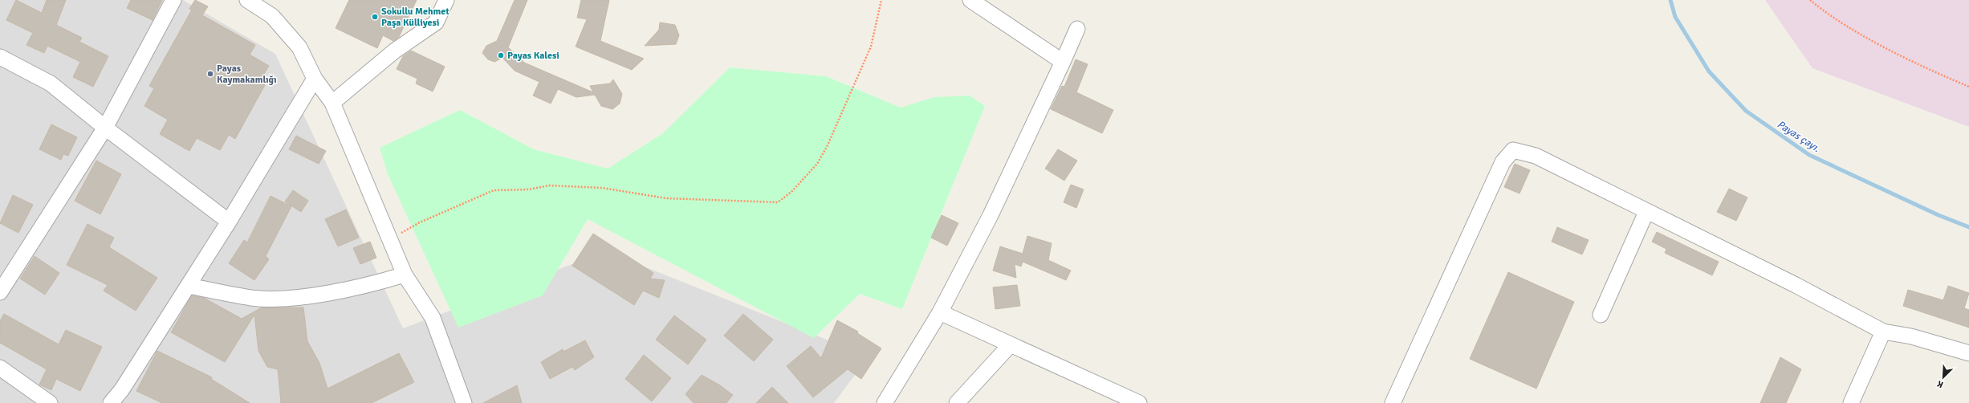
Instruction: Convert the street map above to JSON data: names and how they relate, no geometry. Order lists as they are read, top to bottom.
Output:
{
  "water": ["Payas çayı."],
  "places": ["Sokullu Mehmet Paşa Külliyesi", "Payas Kalesi", "Payas Kaymakamlığı"],
  "north": "bottom left"
}
